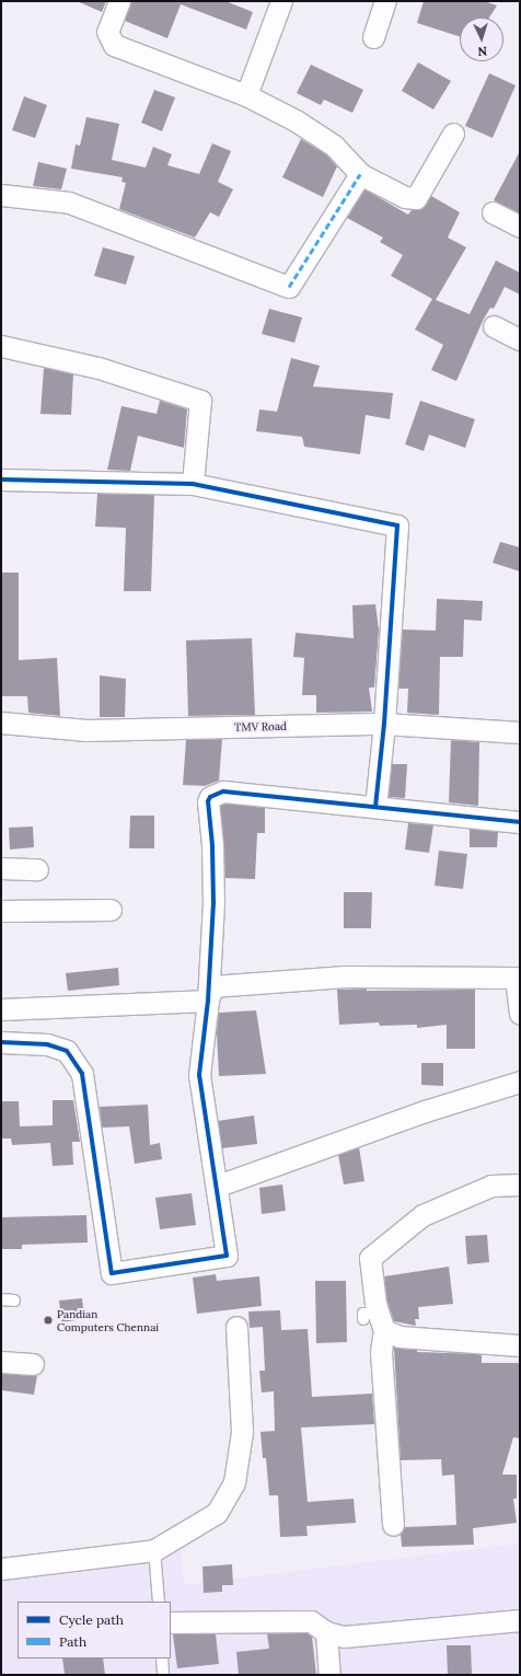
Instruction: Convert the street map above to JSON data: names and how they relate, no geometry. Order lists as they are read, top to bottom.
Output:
{
  "streets": {
    "street": ["TMV Road"]
  },
  "places": ["Pandian Computers Chennai"],
  "legend": ["Cycle path", "Path"],
  "north": "bottom"
}
